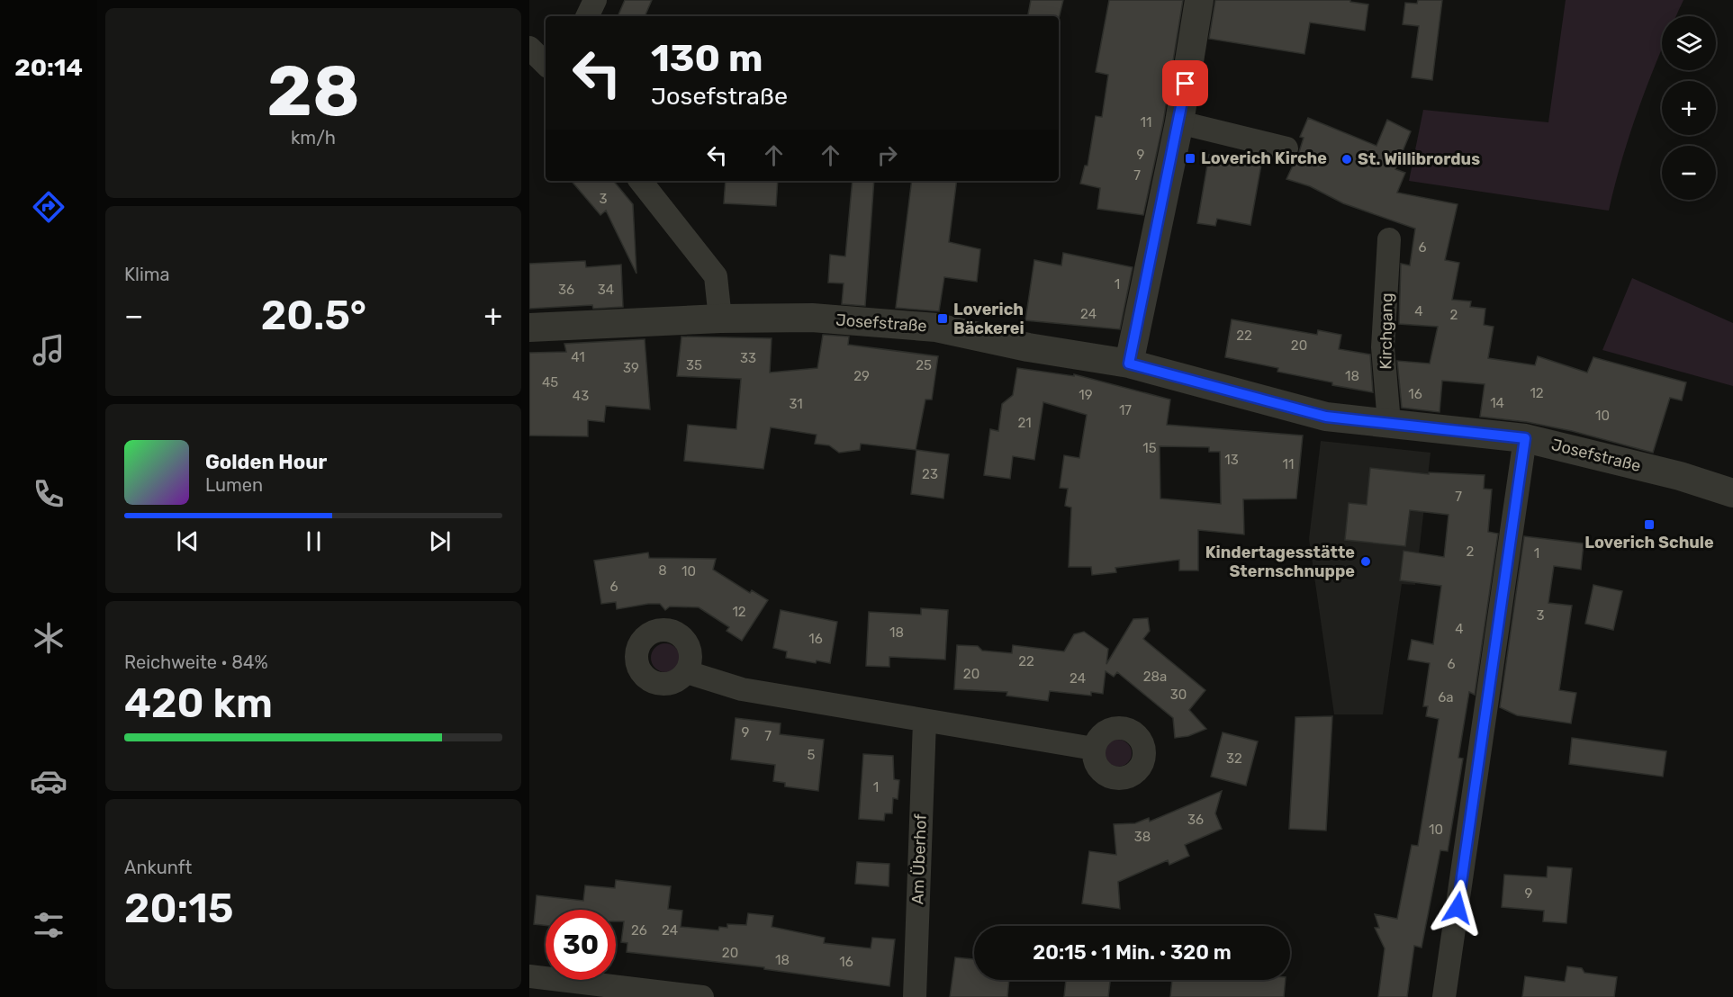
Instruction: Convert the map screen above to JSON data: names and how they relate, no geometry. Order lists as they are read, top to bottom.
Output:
{
  "streets": {
    "street": ["Josefstraße", "Kirchgang", "Am Überhof"]
  },
  "crossings": [
    ["Josefstraße", "Kirchgang"]
  ],
  "places": {
    "transit": ["Loverich Kirche", "Loverich Bäckerei", "Loverich Schule"],
    "other": ["St. Willibrordus", "Kindertagesstätte Sternschnuppe"]
  },
  "house_numbers": [
    "11",
    "9",
    "7",
    "3",
    "6",
    "1",
    "36",
    "34",
    "4",
    "24",
    "2",
    "22",
    "20",
    "41",
    "33",
    "35",
    "25",
    "39",
    "29",
    "18",
    "45",
    "12",
    "16",
    "19",
    "43",
    "14",
    "31",
    "17",
    "10",
    "21",
    "15",
    "13",
    "11",
    "23",
    "7",
    "2",
    "1",
    "8",
    "10",
    "6",
    "12",
    "3",
    "4",
    "18",
    "16",
    "22",
    "6",
    "20",
    "28a",
    "24",
    "30",
    "6a",
    "9",
    "7",
    "5",
    "32",
    "1",
    "36",
    "10",
    "38",
    "9",
    "26",
    "24",
    "20",
    "18",
    "16"
  ],
  "page": {
    "tabs": "20:14",
    "tile": [
      ["28", "km/h"],
      "Klima",
      ["Reichweite · 84%", "420 km"],
      ["Ankunft", "20:15"]
    ],
    "map_buttons": ["+", "−"],
    "turn": ["130 m", "Josefstraße"],
    "heat": ["−", "20.5°", "+"],
    "song": ["Golden Hour", "Lumen"],
    "limit": "30",
    "trip": "20:15 · 1 Min. · 320 m"
  }
}
